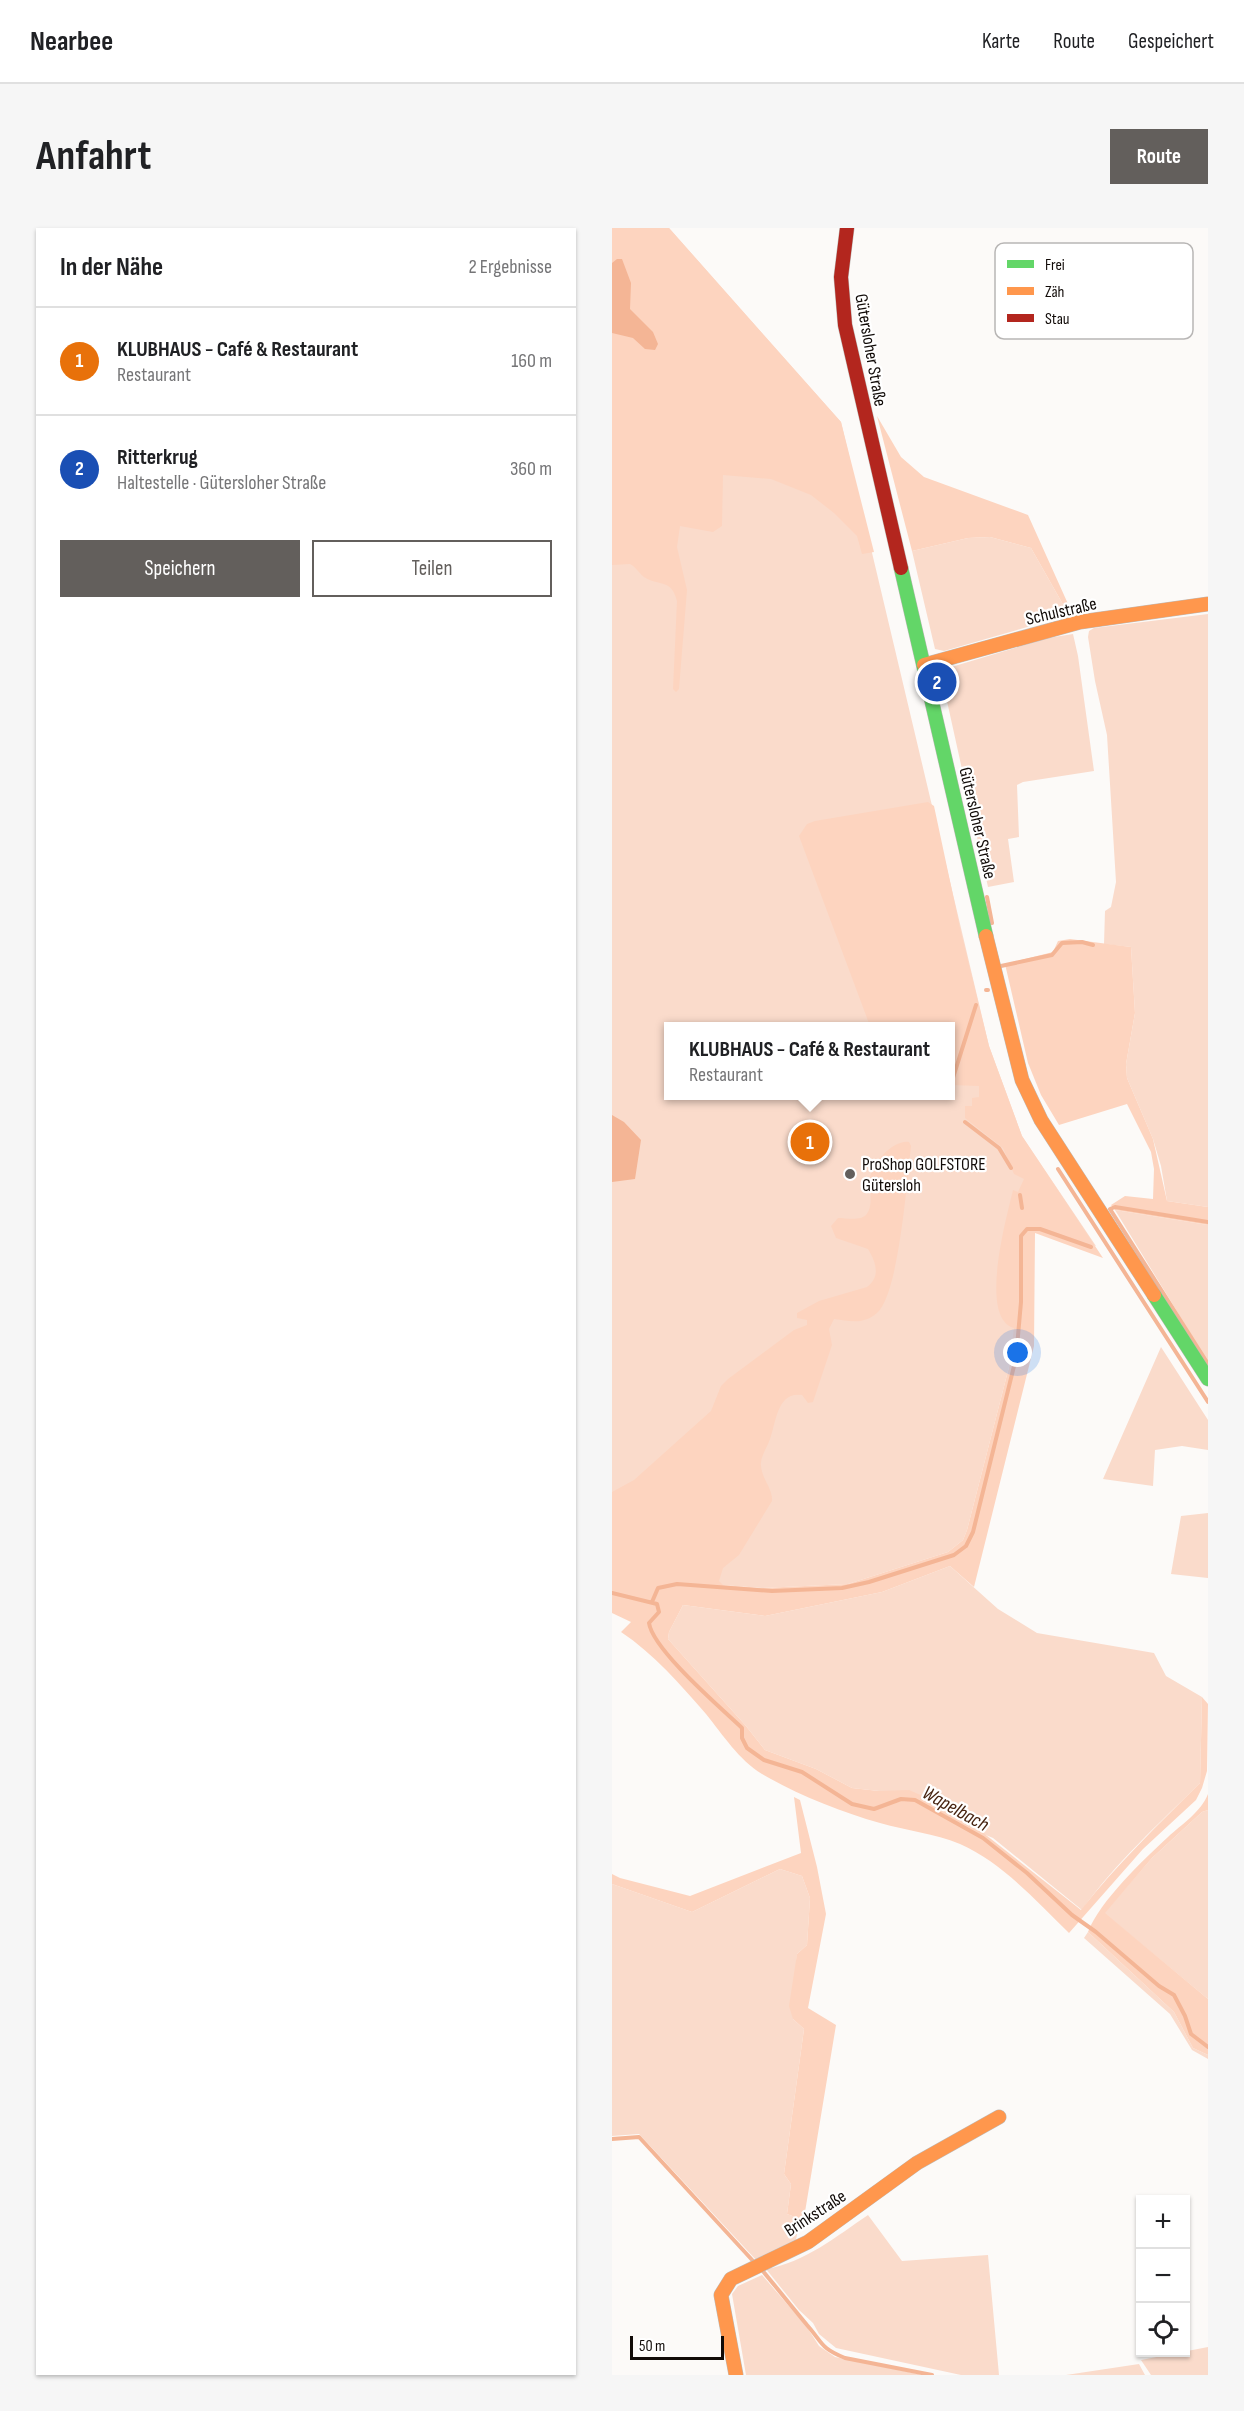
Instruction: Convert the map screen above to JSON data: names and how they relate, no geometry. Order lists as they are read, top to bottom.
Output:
{
  "streets": {
    "main road": ["Gütersloher Straße", "Schulstraße", "Brinkstraße"]
  },
  "crossings": [
    ["Gütersloher Straße", "Schulstraße"]
  ],
  "water": ["Wapelbach"],
  "places": ["ProShop GOLFSTORE Gütersloh"],
  "legend": ["Frei", "Zäh", "Stau"],
  "scale_bar": "50 m",
  "page": {
    "header": "Nearbee",
    "nav": ["Karte", "Route", "Gespeichert"],
    "buttons": [
      "Route",
      ["Speichern", "Teilen"]
    ],
    "title": "Anfahrt",
    "heading": ["In der Nähe", "2 Ergebnisse"],
    "list": [
      {
        "mark": "1",
        "name": "KLUBHAUS - Café & Restaurant",
        "note": "Restaurant",
        "value": "160 m"
      },
      {
        "mark": "2",
        "name": "Ritterkrug",
        "note": "Haltestelle · Gütersloher Straße",
        "value": "360 m"
      }
    ],
    "pins": ["2", "1"],
    "popup": ["KLUBHAUS - Café & Restaurant", "Restaurant"],
    "map_buttons": ["+", "−"],
    "scale": "50 m"
  }
}
